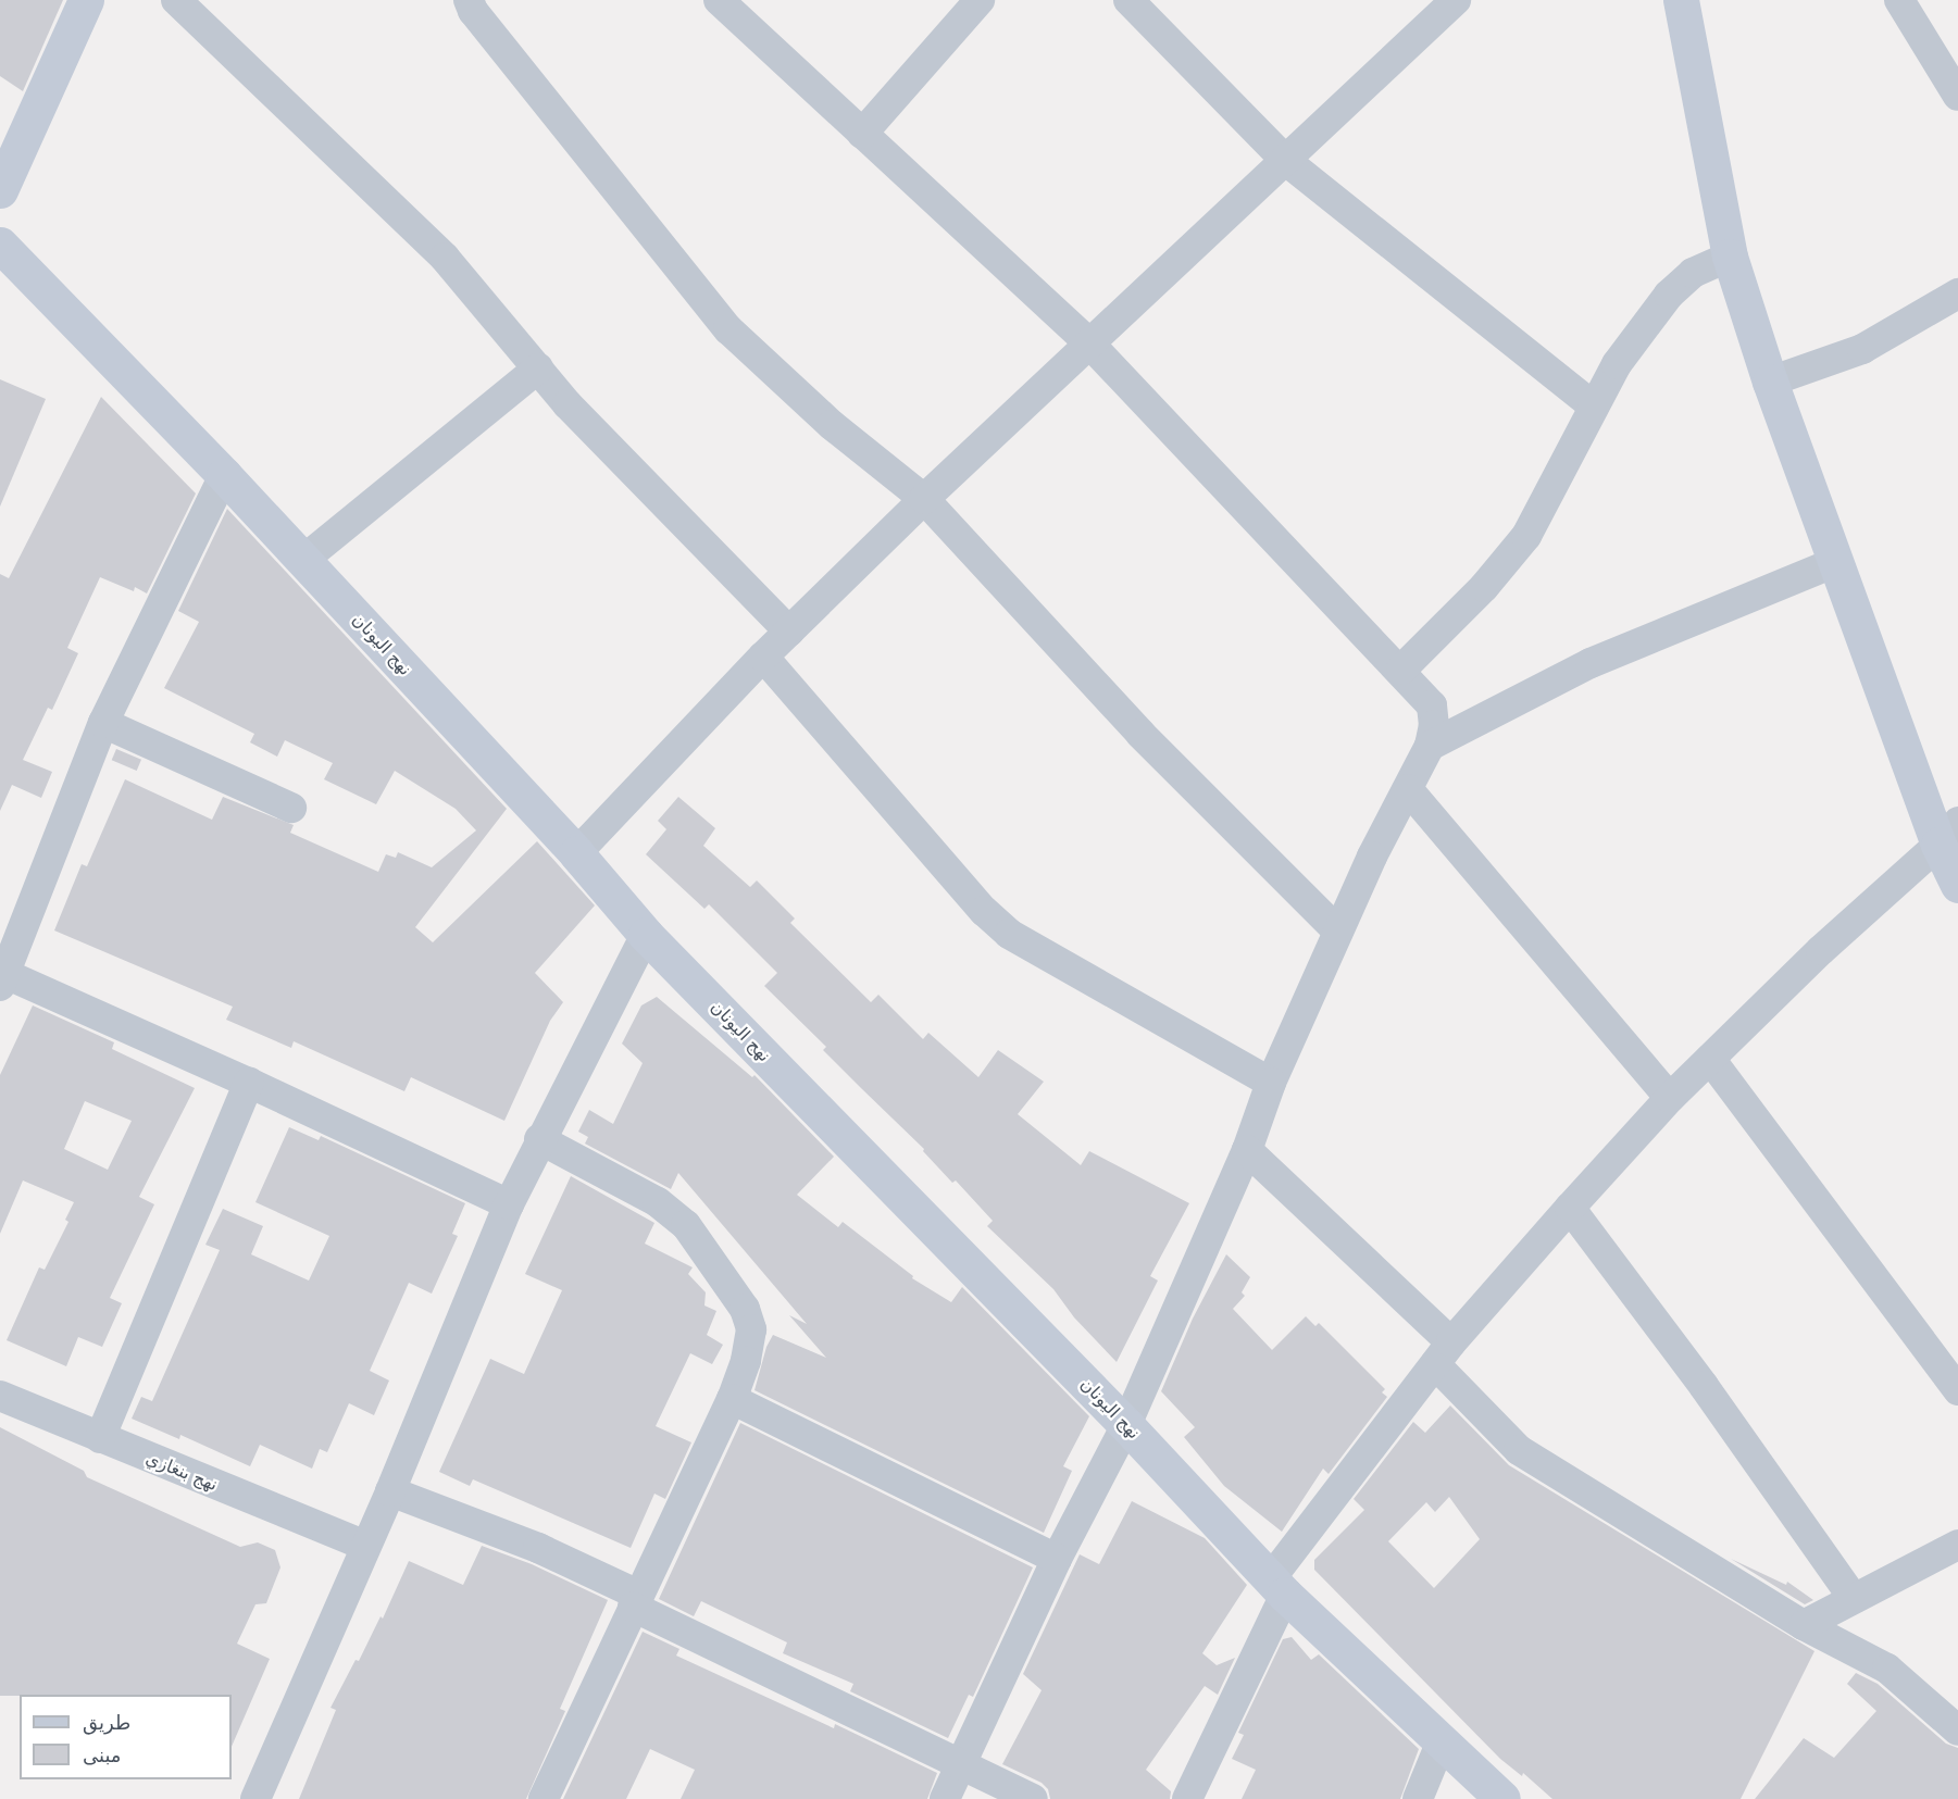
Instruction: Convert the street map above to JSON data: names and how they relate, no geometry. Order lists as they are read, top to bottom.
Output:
{
  "streets": {
    "street": ["نهج اليونان", "نهج بنغازي"]
  },
  "legend": ["طريق", "مبنى"]
}
